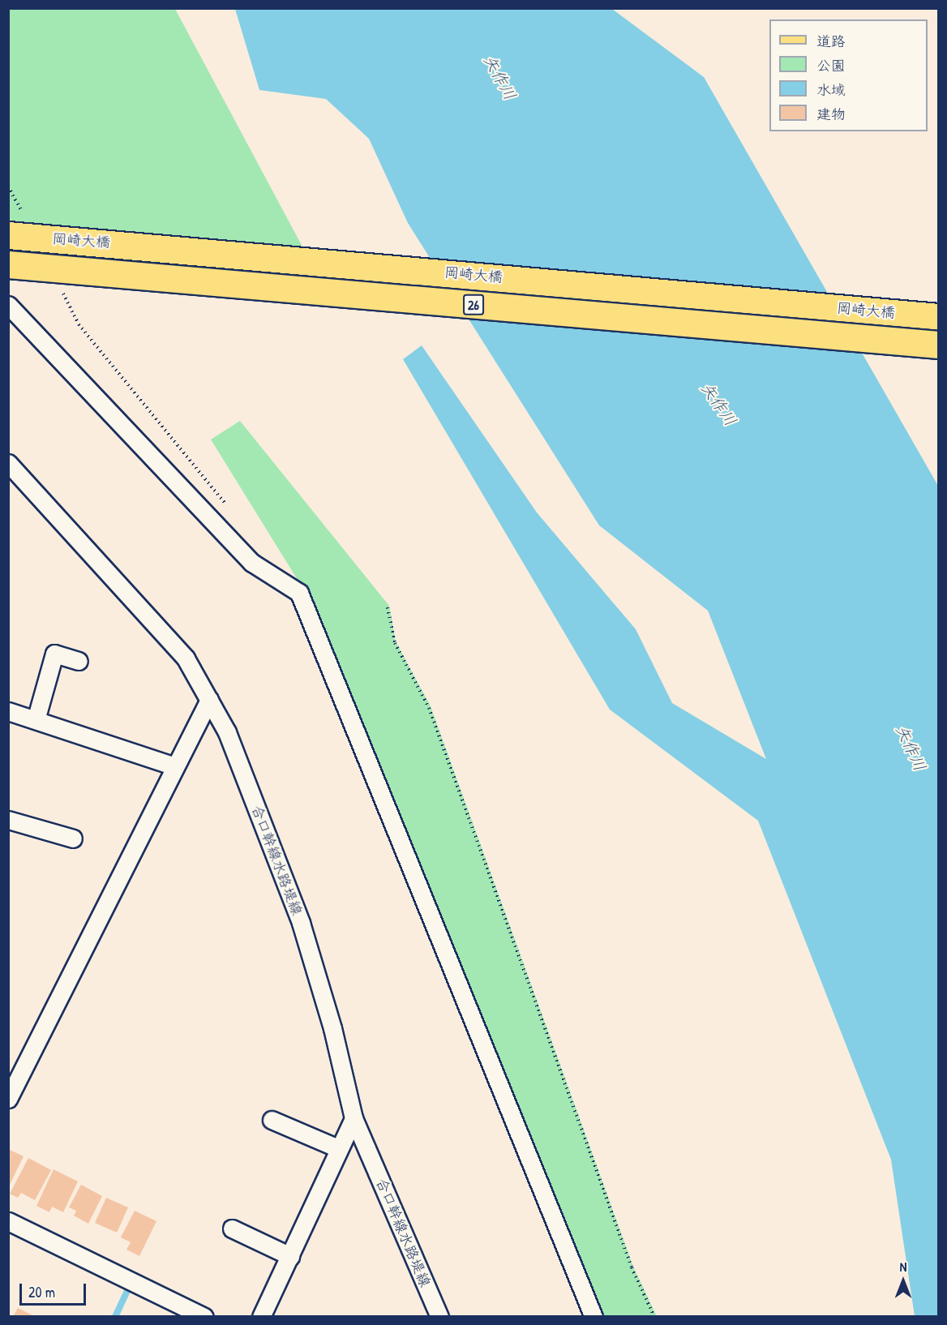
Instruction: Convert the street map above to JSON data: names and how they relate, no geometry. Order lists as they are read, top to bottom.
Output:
{
  "streets": {
    "main road": ["岡崎大橋", "26"],
    "street": ["合口幹線水路堤線"]
  },
  "water": ["矢作川"],
  "legend": [
    "道路",
    "公園",
    "水域",
    "建物"
  ],
  "scale_bar": "20 m",
  "north": "top"
}
